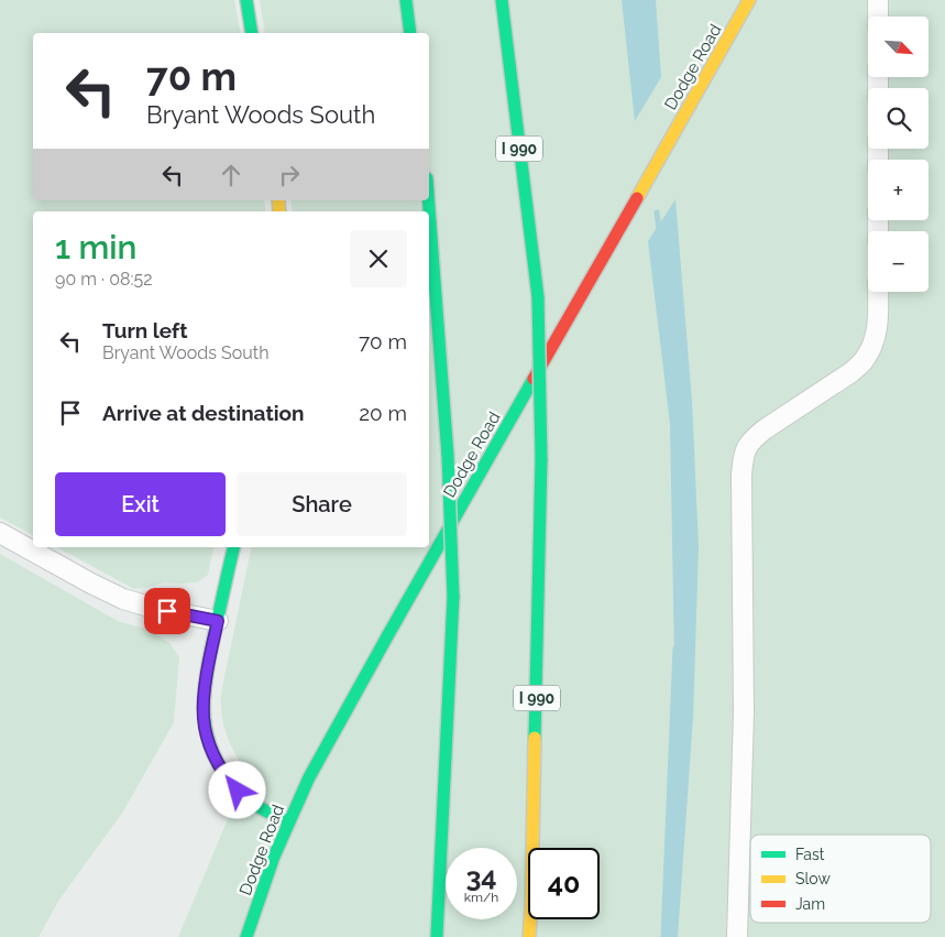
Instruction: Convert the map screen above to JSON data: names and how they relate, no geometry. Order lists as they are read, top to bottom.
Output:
{
  "streets": {
    "main road": ["Dodge Road", "I 990"]
  },
  "legend": ["Fast", "Slow", "Jam"],
  "north": "bottom right",
  "page": {
    "map_buttons": ["+", "−"],
    "turn": ["70 m", "Bryant Woods South"],
    "heading": ["1 min", "90 m · 08:52"],
    "list": [
      {
        "name": "Turn left",
        "note": "Bryant Woods South",
        "value": "70 m"
      },
      {
        "name": "Arrive at destination",
        "value": "20 m"
      }
    ],
    "buttons": ["Exit", "Share"],
    "speed": "34 km/h",
    "limit": "40"
  }
}
